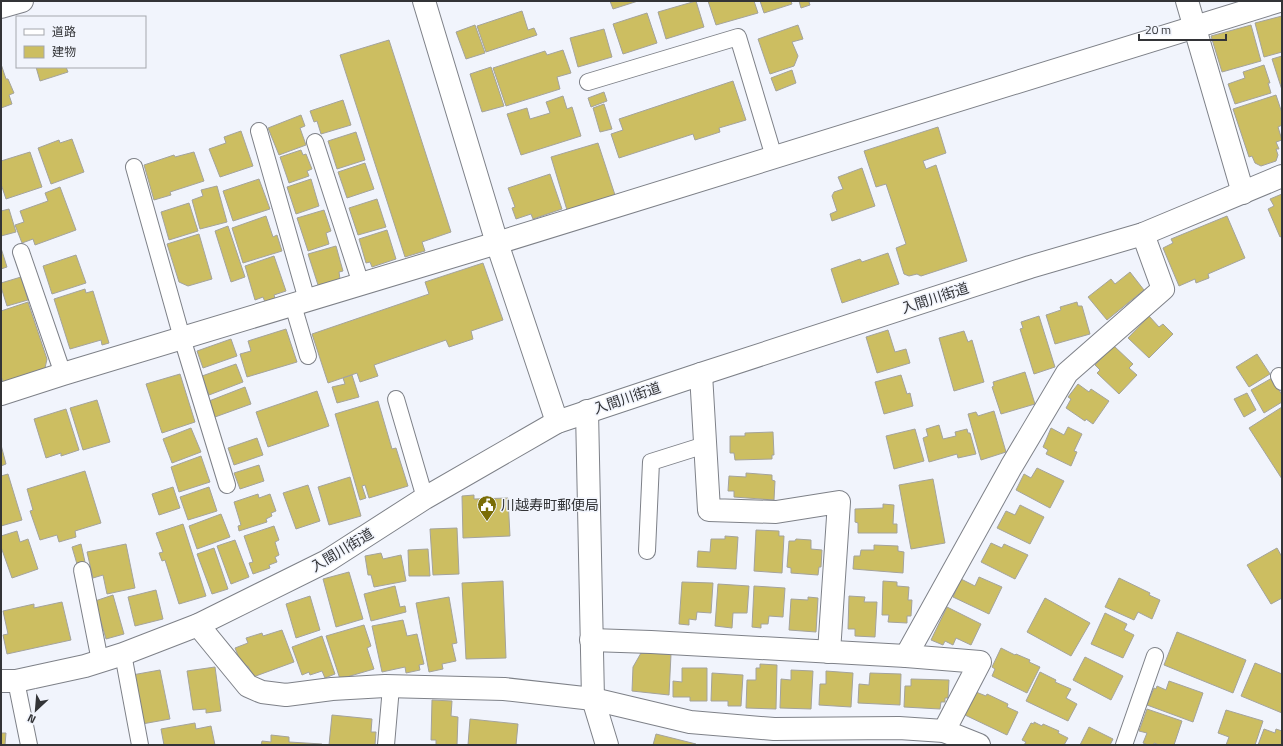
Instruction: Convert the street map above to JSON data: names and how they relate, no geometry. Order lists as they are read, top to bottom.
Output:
{
  "streets": {
    "street": ["入間川街道"]
  },
  "places": {
    "public building": ["川越寿町郵便局"]
  },
  "legend": ["道路", "建物"],
  "scale_bar": "20 m",
  "north": "bottom left"
}
